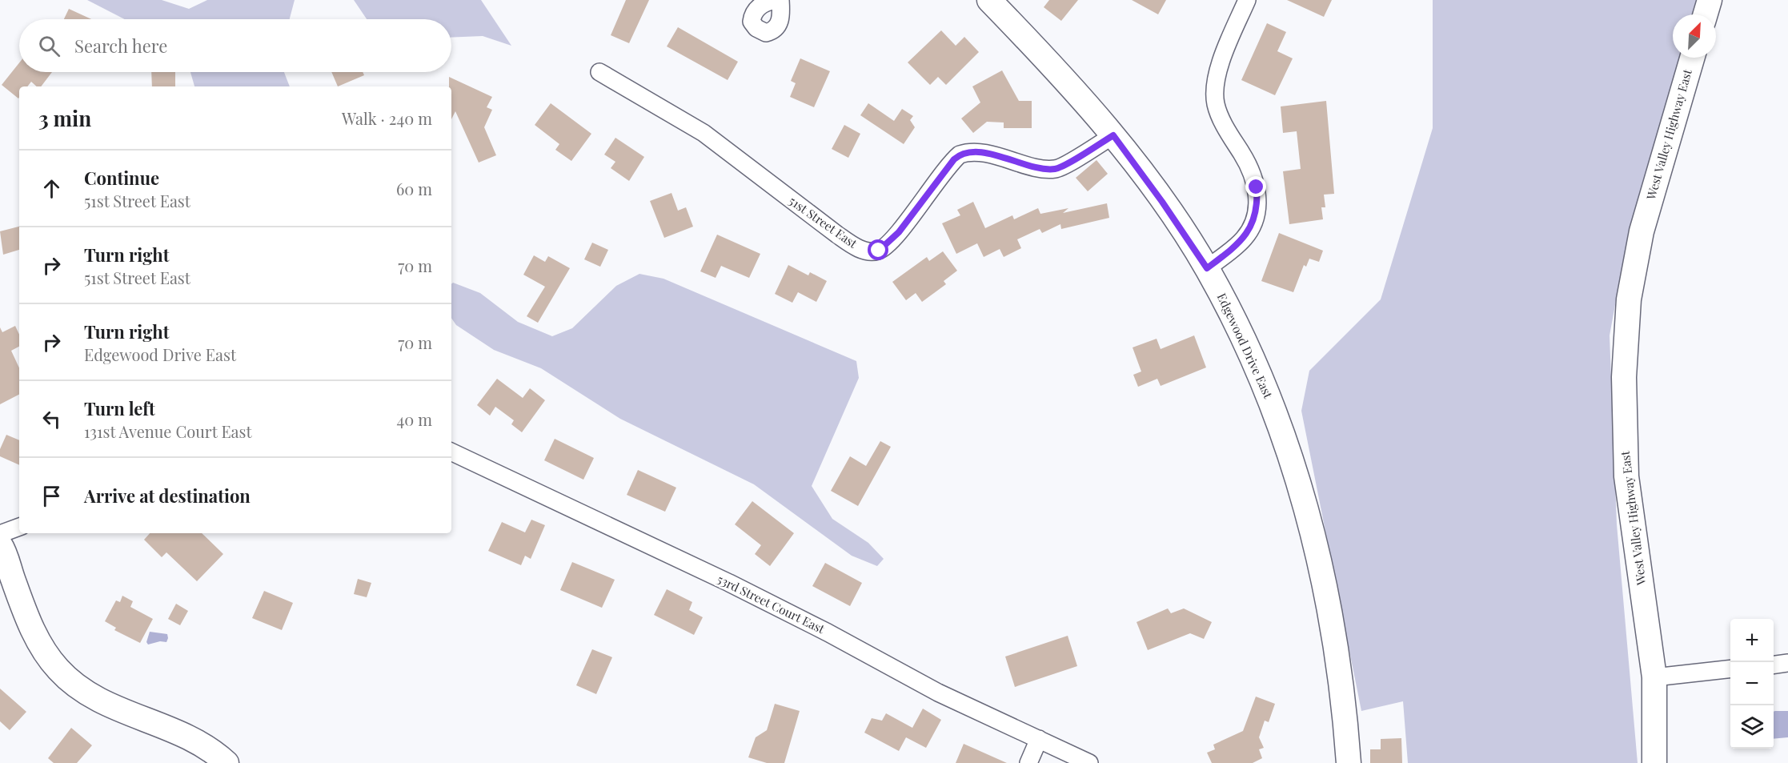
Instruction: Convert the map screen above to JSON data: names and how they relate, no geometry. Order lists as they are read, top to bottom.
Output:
{
  "streets": {
    "street": [
      "West Valley Highway East",
      "51st Street East",
      "Edgewood Drive East",
      "53rd Street Court East"
    ]
  },
  "crossings": [
    ["51st Street East", "Edgewood Drive East"]
  ],
  "north": "top right",
  "page": {
    "search": "Search here",
    "heading": ["3 min", "Walk · 240 m"],
    "list": [
      ["Continue", "51st Street East", "60 m"],
      ["Turn right", "51st Street East", "70 m"],
      ["Turn right", "Edgewood Drive East", "70 m"],
      ["Turn left", "131st Avenue Court East", "40 m"],
      "Arrive at destination"
    ],
    "map_buttons": ["+", "−"]
  }
}
